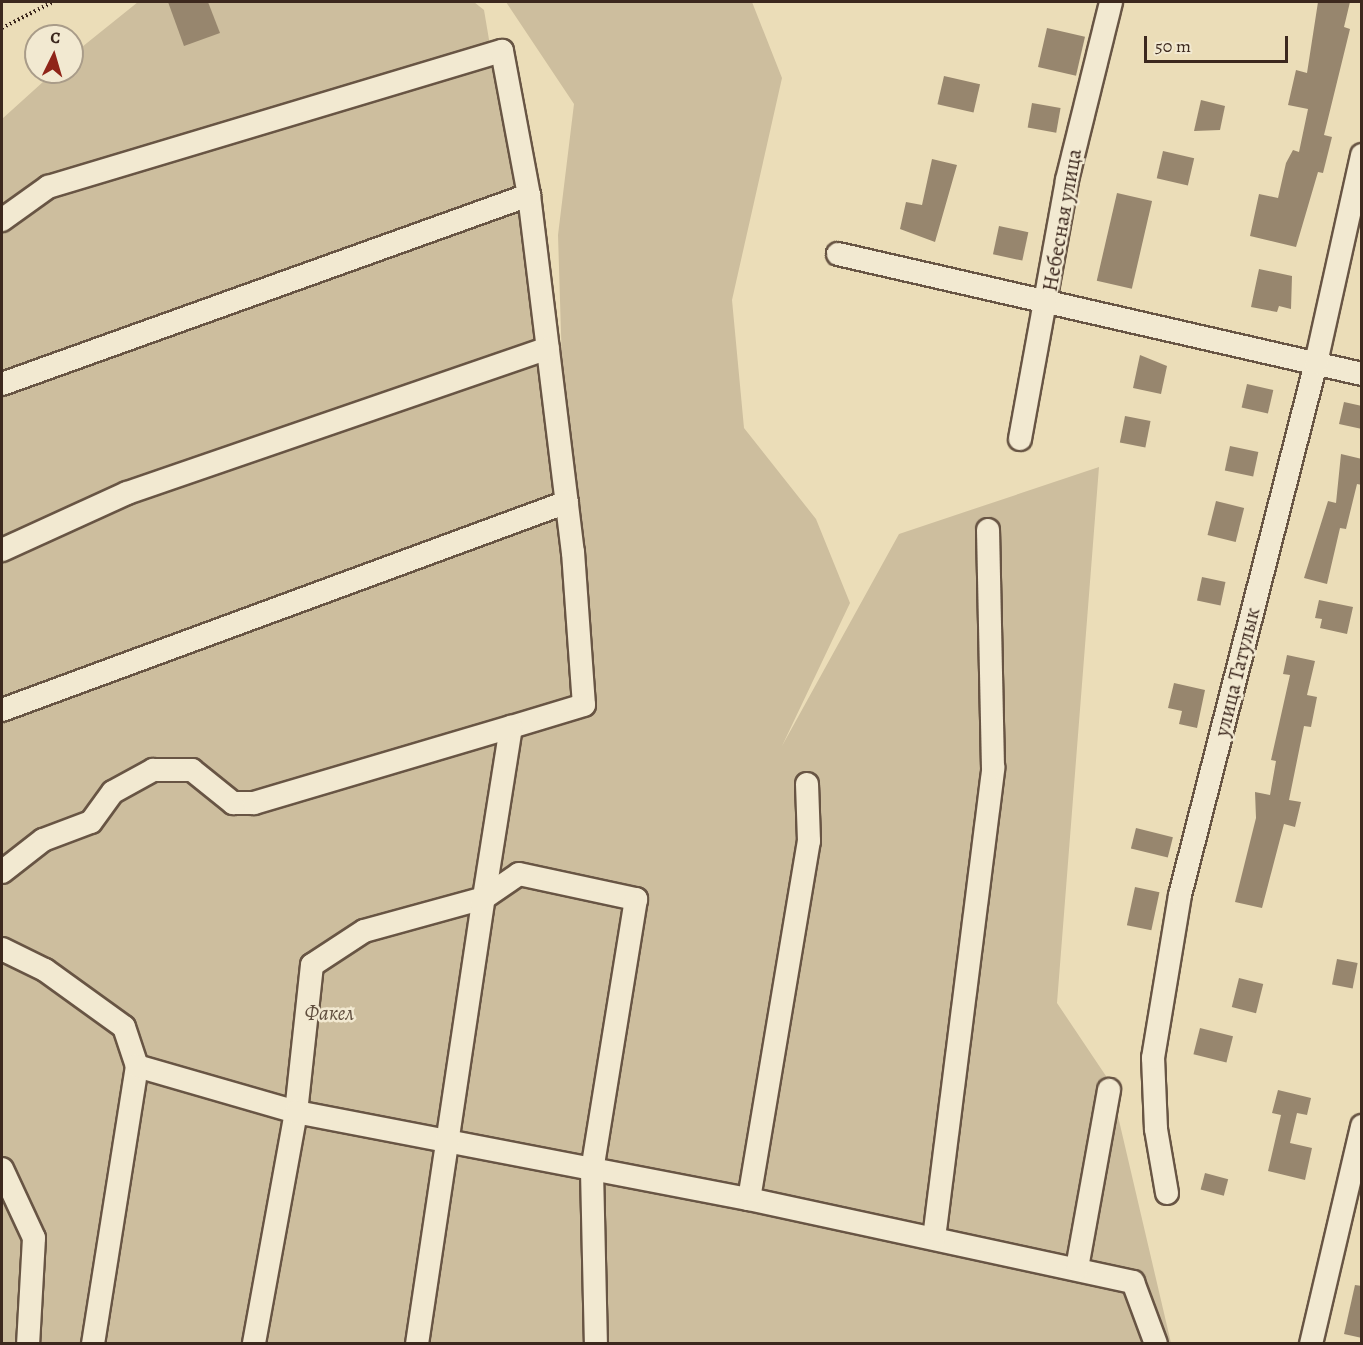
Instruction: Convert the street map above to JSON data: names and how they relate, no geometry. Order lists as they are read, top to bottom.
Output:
{
  "streets": {
    "street": ["Небесная улица", "улица Татулык"]
  },
  "parks": ["Факел"],
  "scale_bar": "50 m",
  "north": "top"
}
